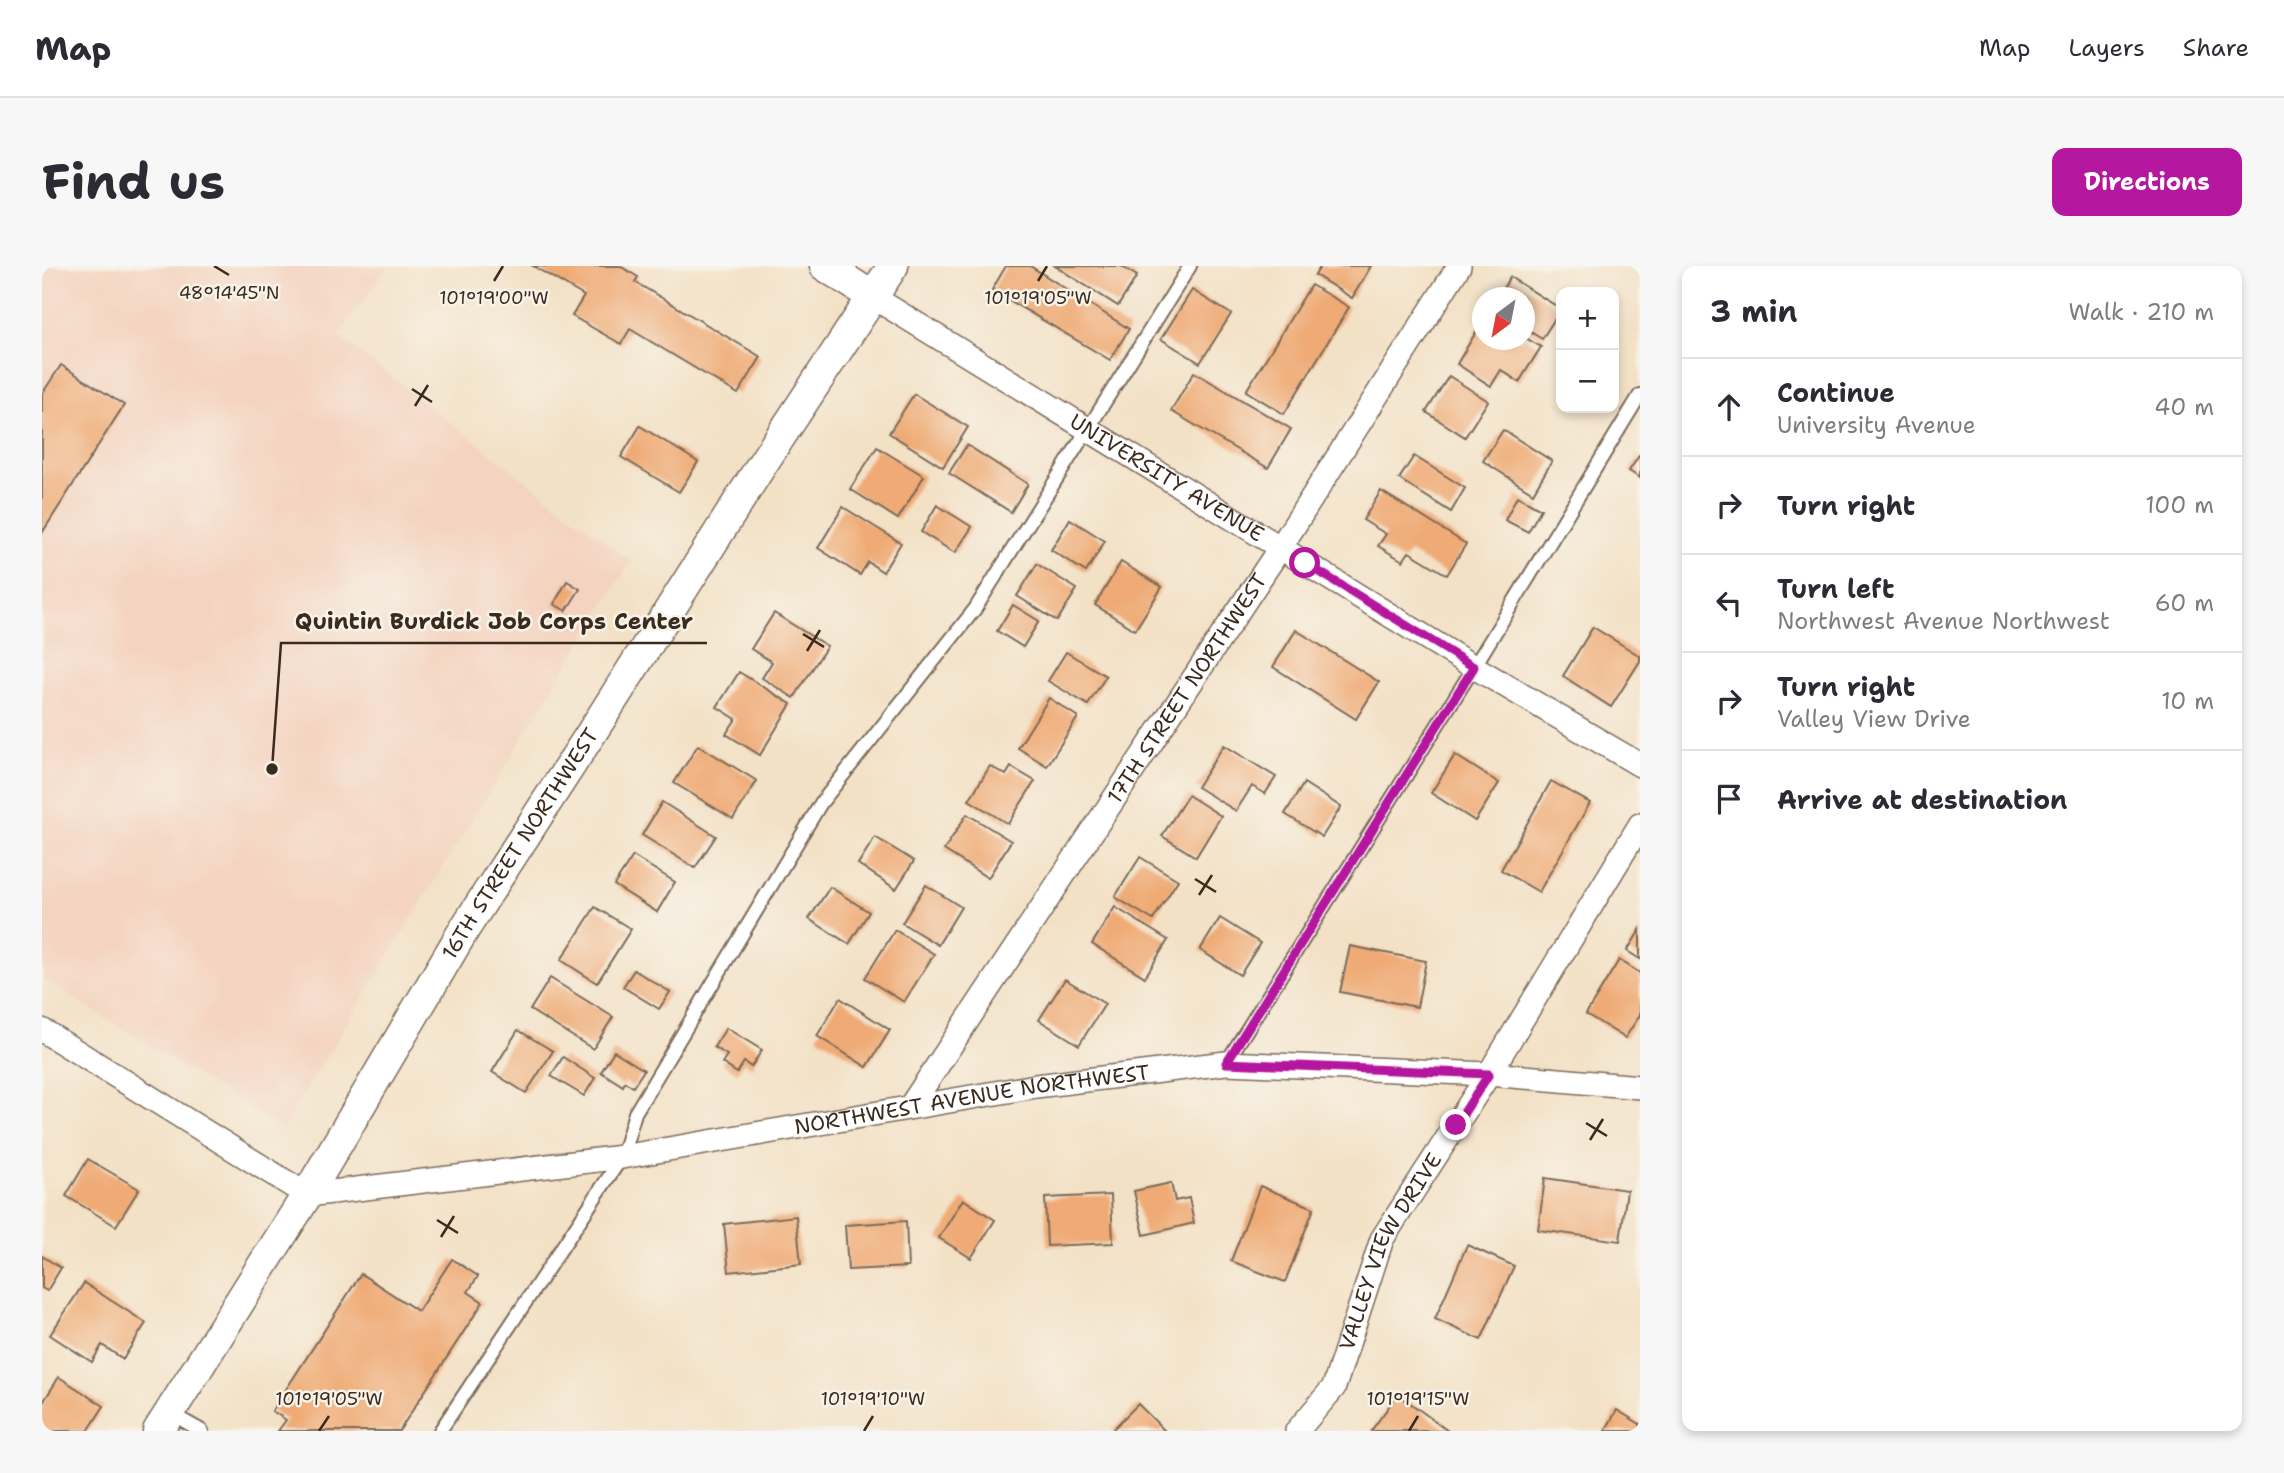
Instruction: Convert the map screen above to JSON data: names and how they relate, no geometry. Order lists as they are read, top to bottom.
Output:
{
  "streets": {
    "street": [
      "UNIVERSITY AVENUE",
      "17TH STREET NORTHWEST",
      "16TH STREET NORTHWEST",
      "NORTHWEST AVENUE NORTHWEST",
      "VALLEY VIEW DRIVE"
    ]
  },
  "crossings": [
    ["UNIVERSITY AVENUE", "17TH STREET NORTHWEST"],
    ["UNIVERSITY AVENUE", "16TH STREET NORTHWEST"],
    ["17TH STREET NORTHWEST", "NORTHWEST AVENUE NORTHWEST"],
    ["16TH STREET NORTHWEST", "NORTHWEST AVENUE NORTHWEST"],
    ["NORTHWEST AVENUE NORTHWEST", "VALLEY VIEW DRIVE"]
  ],
  "places": ["Quintin Burdick Job Corps Center"],
  "north": "bottom left",
  "page": {
    "header": "Map",
    "nav": ["Map", "Layers", "Share"],
    "buttons": "Directions",
    "title": "Find us",
    "heading": ["3 min", "Walk · 210 m"],
    "map_buttons": ["+", "−"],
    "list": [
      ["Continue", "University Avenue", "40 m"],
      ["Turn right", "100 m"],
      ["Turn left", "Northwest Avenue Northwest", "60 m"],
      ["Turn right", "Valley View Drive", "10 m"],
      "Arrive at destination"
    ]
  },
  "coordinates": [
    "48°14'45\"N",
    "101°19'00\"W",
    "101°19'05\"W",
    "101°19'10\"W",
    "101°19'15\"W"
  ]
}
